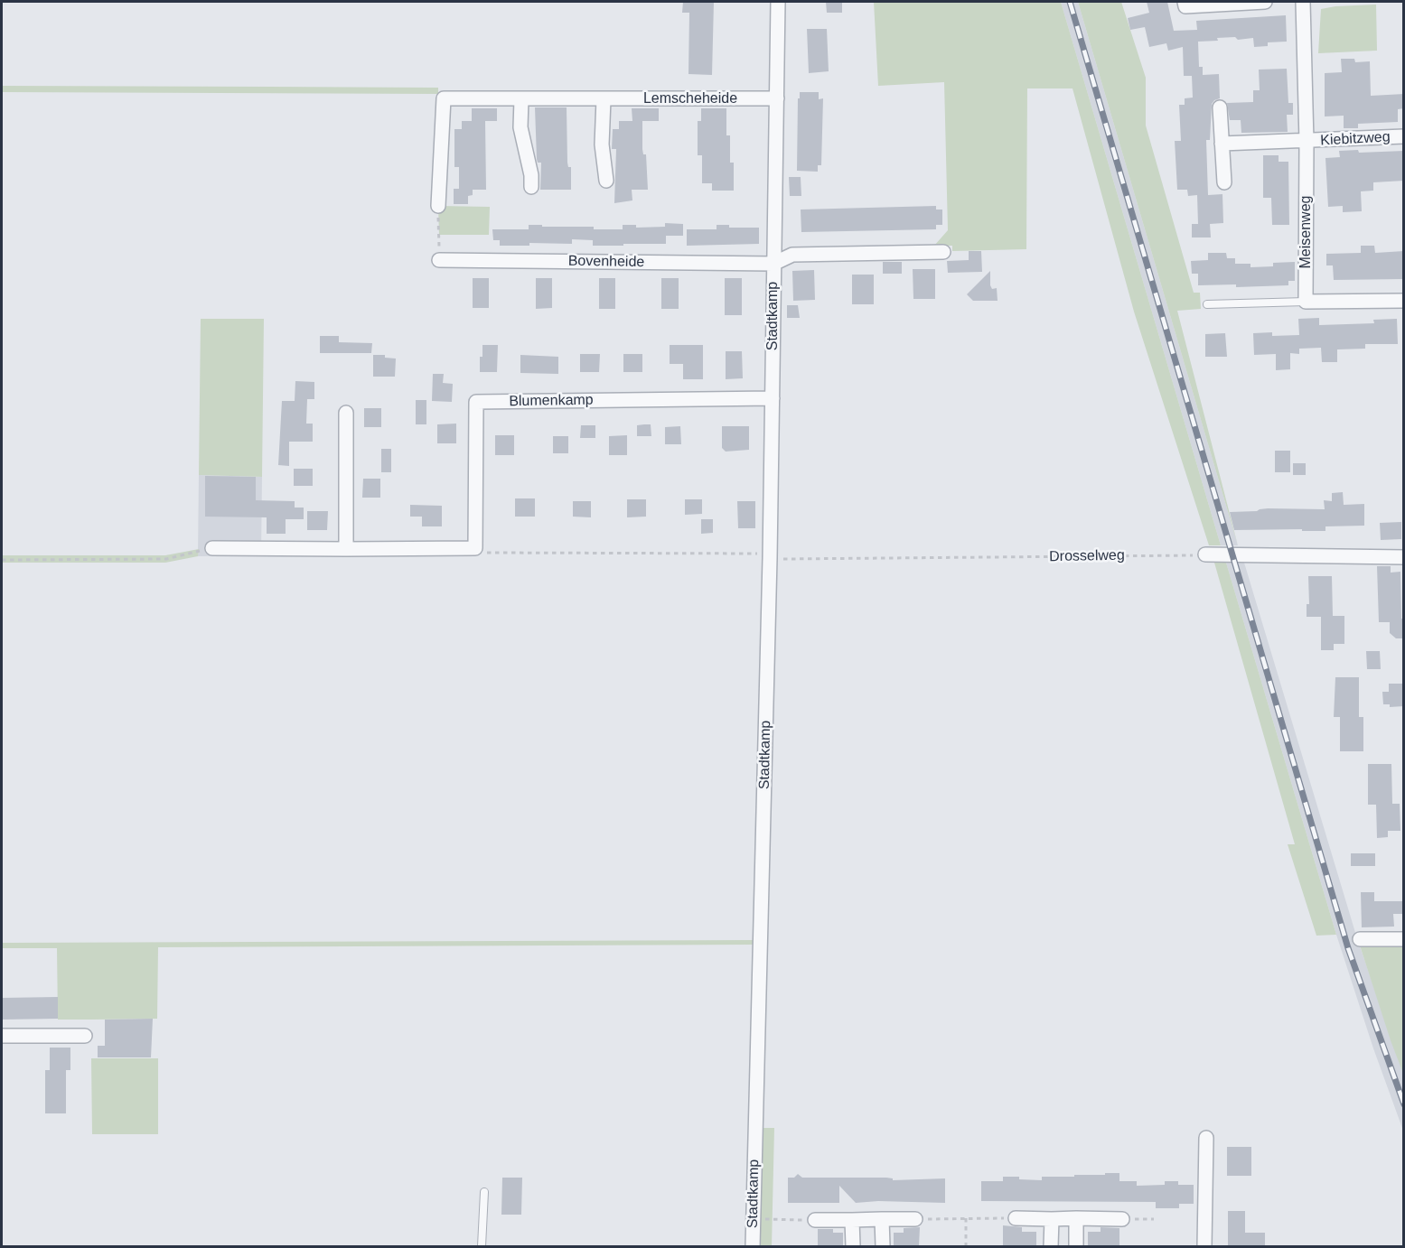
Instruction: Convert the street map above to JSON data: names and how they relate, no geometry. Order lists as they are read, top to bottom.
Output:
{
  "streets": {
    "street": [
      "Lemscheheide",
      "Kiebitzweg",
      "Meisenweg",
      "Bovenheide",
      "Stadtkamp",
      "Blumenkamp"
    ],
    "path": ["Drosselweg"]
  },
  "crossings": [
    ["Lemscheheide", "Stadtkamp"],
    ["Kiebitzweg", "Meisenweg"],
    ["Bovenheide", "Stadtkamp"],
    ["Stadtkamp", "Blumenkamp"],
    ["Stadtkamp", "Drosselweg"]
  ]
}
